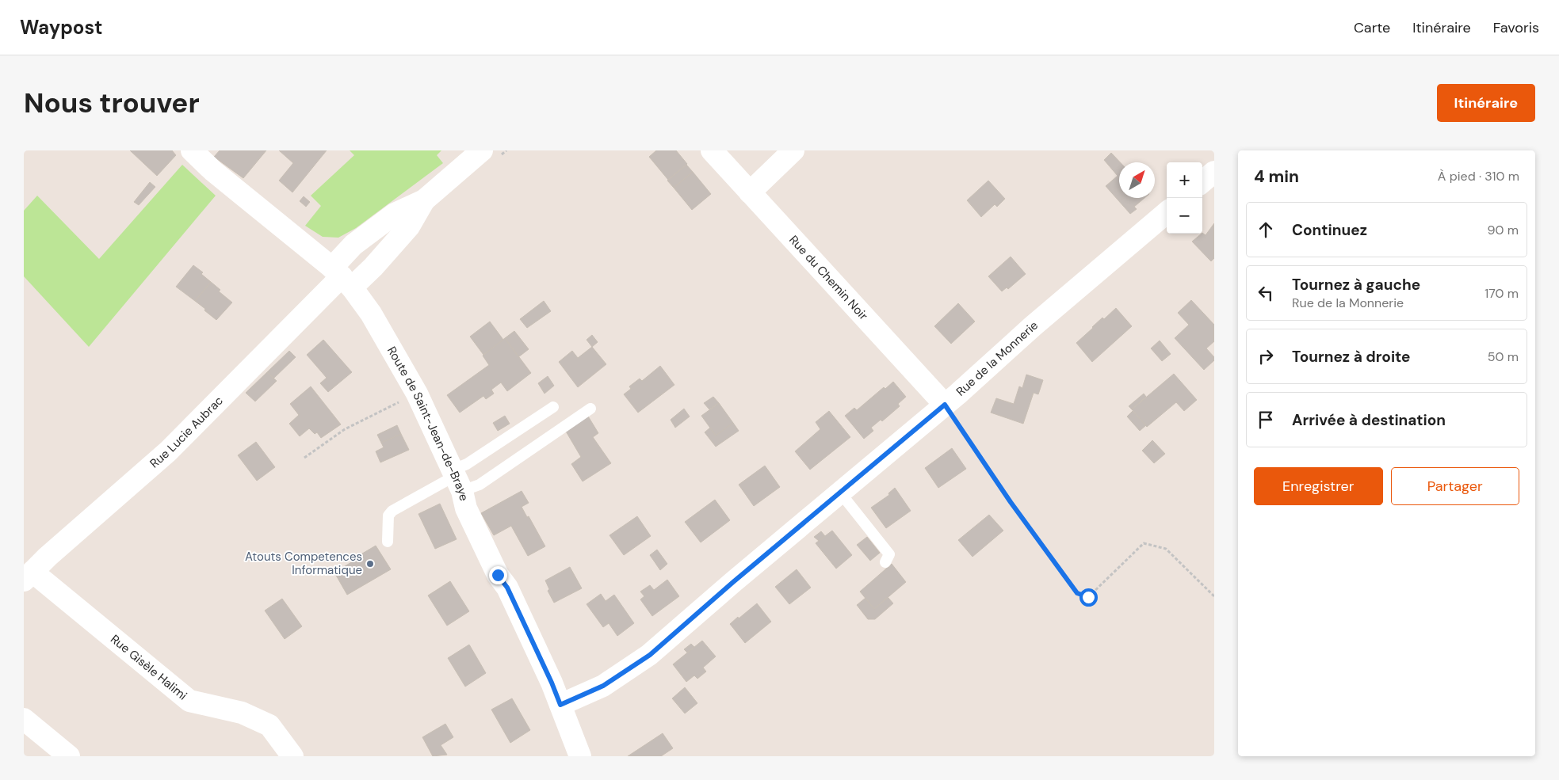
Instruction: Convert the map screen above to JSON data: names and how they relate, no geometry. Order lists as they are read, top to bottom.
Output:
{
  "streets": {
    "street": [
      "Rue du Chemin Noir",
      "Rue de la Monnerie",
      "Route de Saint-Jean-de-Braye",
      "Rue Lucie Aubrac",
      "Rue Gisèle Halimi"
    ]
  },
  "crossings": [
    ["Rue du Chemin Noir", "Rue de la Monnerie"],
    ["Rue de la Monnerie", "Route de Saint-Jean-de-Braye"],
    ["Route de Saint-Jean-de-Braye", "Rue Lucie Aubrac"],
    ["Rue Lucie Aubrac", "Rue Gisèle Halimi"]
  ],
  "places": ["Atouts Competences Informatique"],
  "north": "top right",
  "page": {
    "header": "Waypost",
    "nav": ["Carte", "Itinéraire", "Favoris"],
    "buttons": [
      "Itinéraire",
      ["Enregistrer", "Partager"]
    ],
    "title": "Nous trouver",
    "heading": ["4 min", "À pied · 310 m"],
    "map_buttons": ["+", "−"],
    "list": [
      ["Continuez", "90 m"],
      ["Tournez à gauche", "Rue de la Monnerie", "170 m"],
      ["Tournez à droite", "50 m"],
      "Arrivée à destination"
    ]
  }
}
